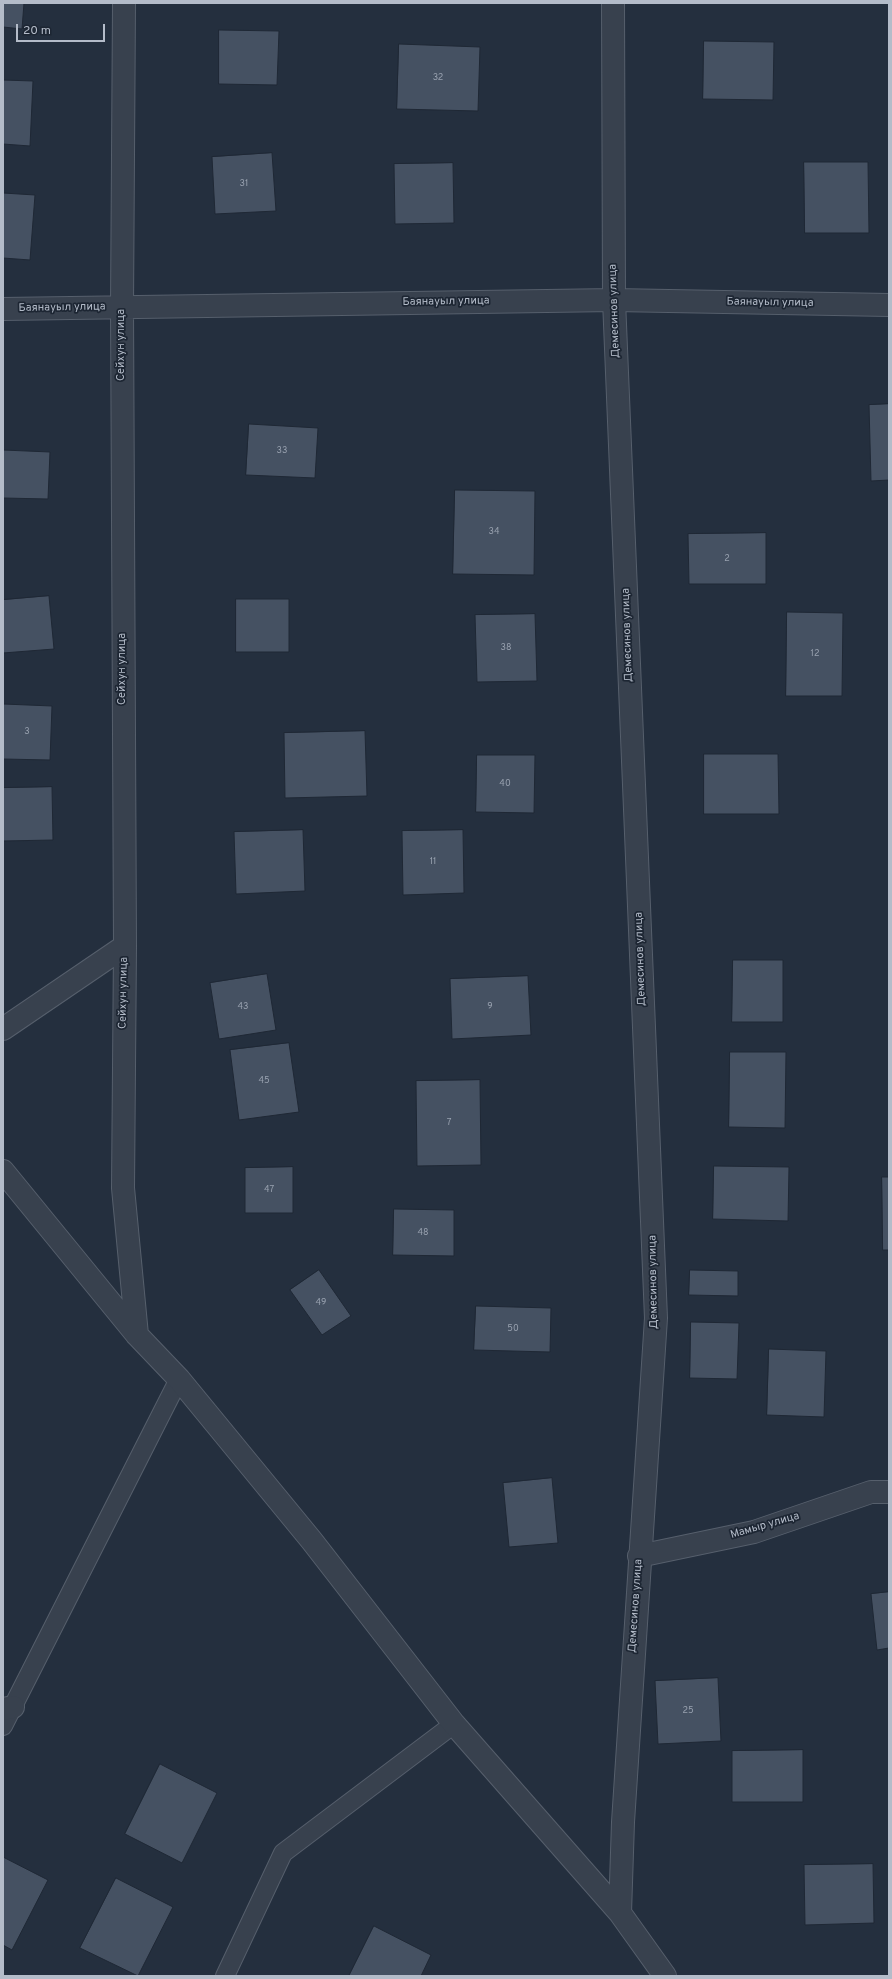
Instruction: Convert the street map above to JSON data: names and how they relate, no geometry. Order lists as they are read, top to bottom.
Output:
{
  "streets": {
    "street": [
      "Баянауыл улица",
      "Демесинов улица",
      "Сейхун улица",
      "Мамыр улица"
    ]
  },
  "crossings": [
    ["Баянауыл улица", "Демесинов улица"],
    ["Баянауыл улица", "Сейхун улица"],
    ["Демесинов улица", "Мамыр улица"]
  ],
  "house_numbers": [
    "32",
    "31",
    "33",
    "34",
    "2",
    "38",
    "12",
    "3",
    "40",
    "11",
    "43",
    "9",
    "45",
    "7",
    "47",
    "48",
    "49",
    "50",
    "25"
  ],
  "scale_bar": "20 m"
}
